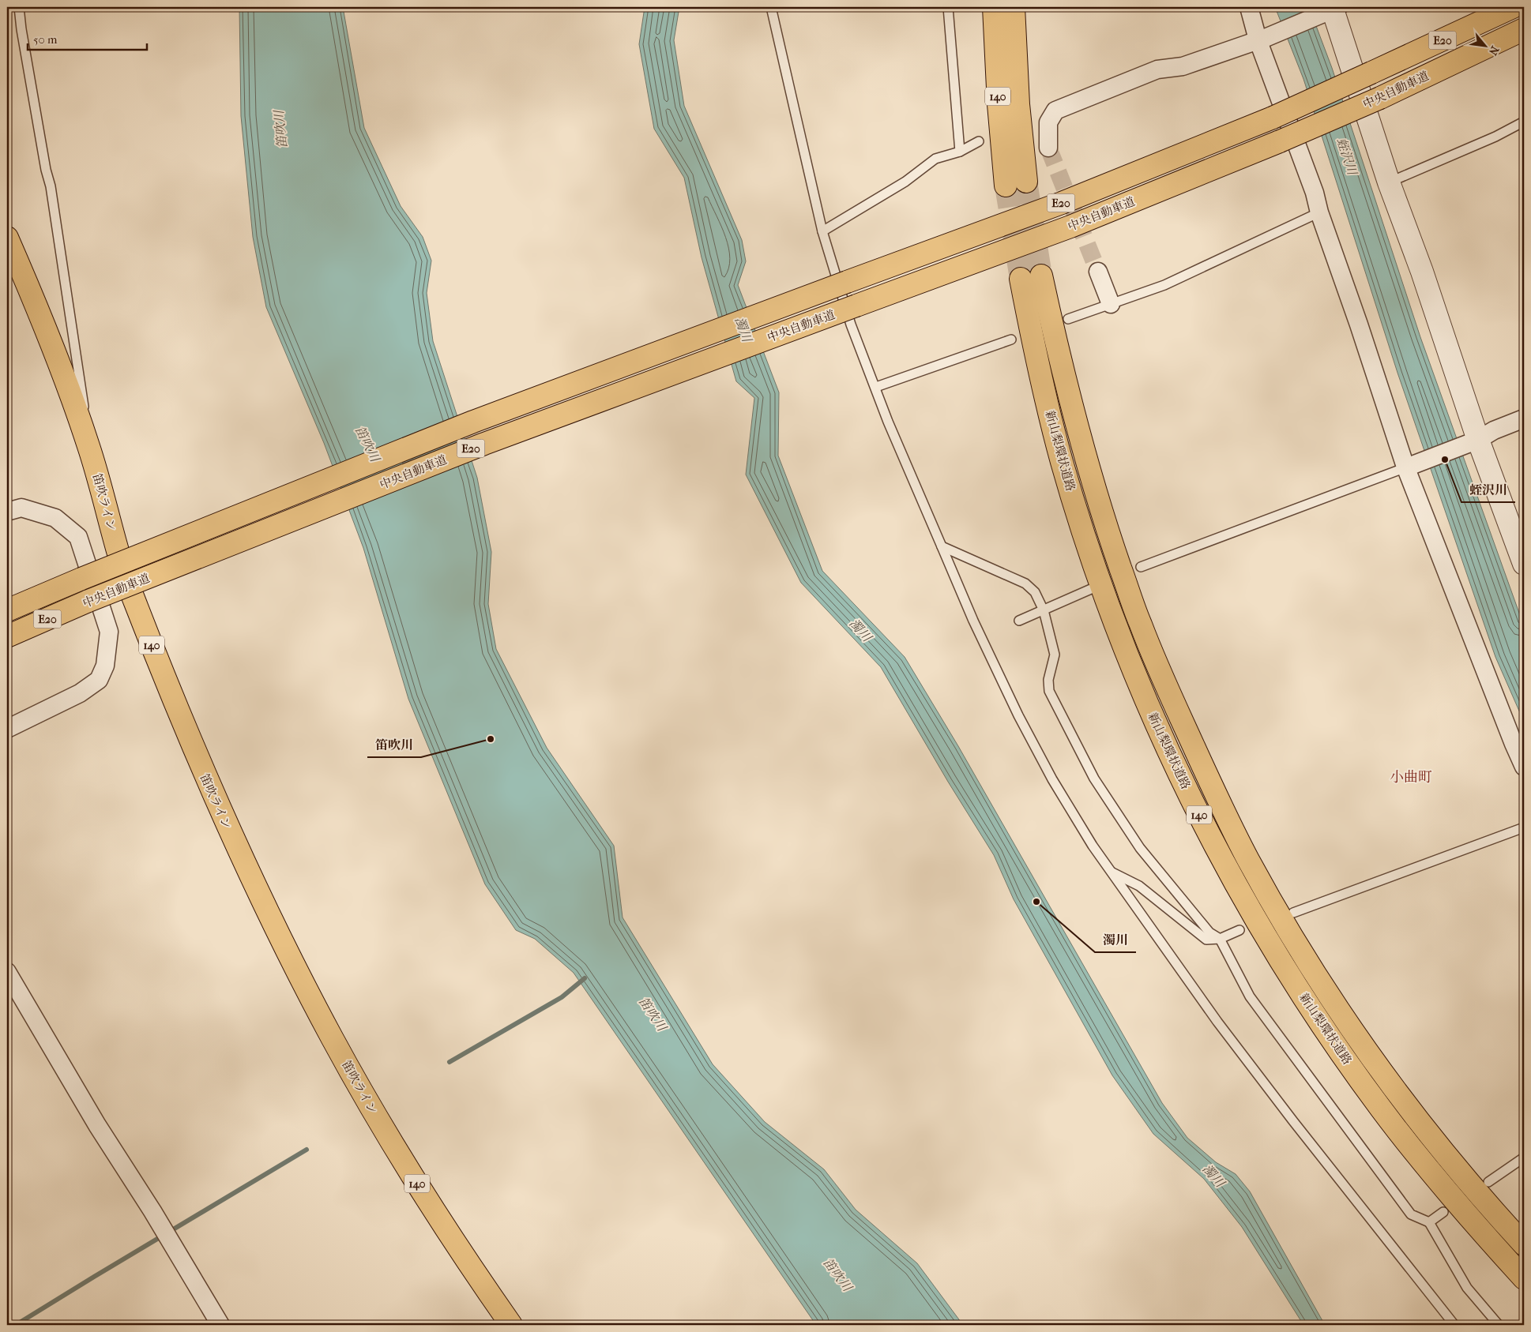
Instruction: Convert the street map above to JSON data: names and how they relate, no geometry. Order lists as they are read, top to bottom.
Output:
{
  "streets": {
    "highway": [
      "E20",
      "中央自動車道",
      "140",
      "新山梨環状道路",
      "笛吹ライン"
    ]
  },
  "districts": ["小曲町"],
  "water": ["笛吹川", "蛭沢川", "濁川"],
  "places": ["蛭沢川", "笛吹川", "濁川"],
  "scale_bar": "50 m",
  "north": "bottom right"
}
